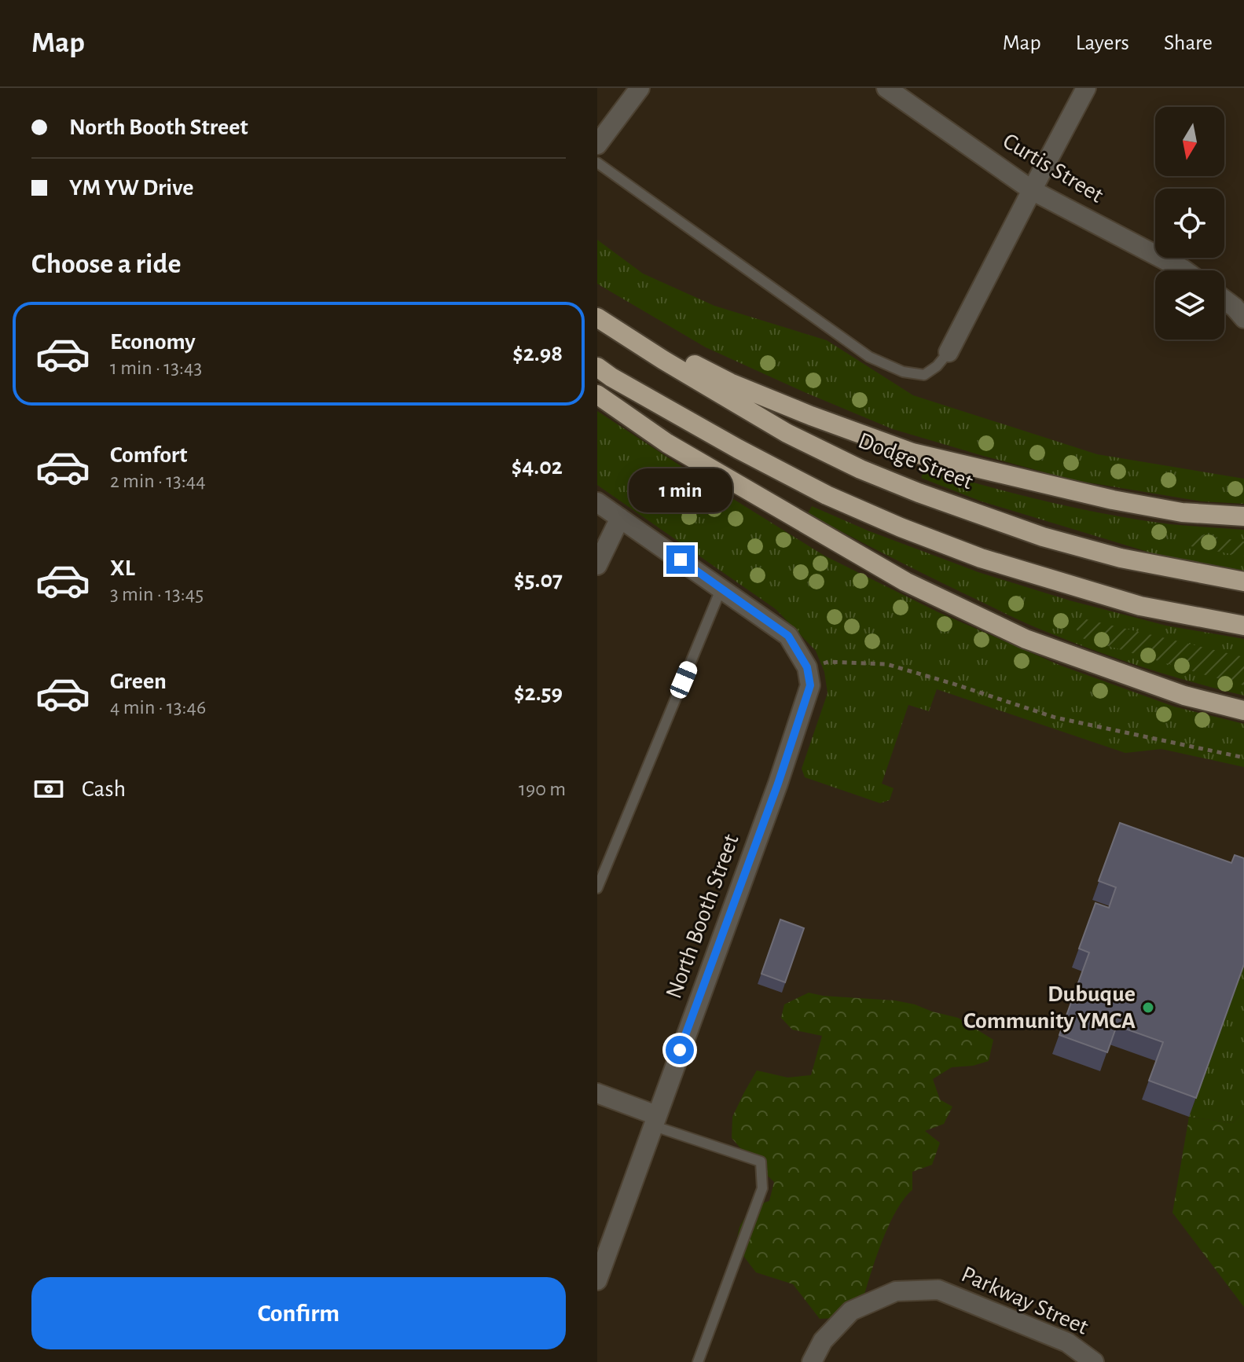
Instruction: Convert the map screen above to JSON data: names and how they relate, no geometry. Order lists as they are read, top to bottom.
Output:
{
  "streets": {
    "highway": ["Dodge Street"],
    "street": ["Curtis Street", "North Booth Street", "Parkway Street"]
  },
  "places": ["Dubuque Community YMCA"],
  "north": "bottom",
  "page": {
    "header": "Map",
    "nav": ["Map", "Layers", "Share"],
    "banner": ["North Booth Street", "YM YW Drive"],
    "heading": "Choose a ride",
    "list": [
      {
        "name": "Economy",
        "note": "1 min · 13:43",
        "value": "$2.98"
      },
      {
        "name": "Comfort",
        "note": "2 min · 13:44",
        "value": "$4.02"
      },
      {
        "name": "XL",
        "note": "3 min · 13:45",
        "value": "$5.07"
      },
      {
        "name": "Green",
        "note": "4 min · 13:46",
        "value": "$2.59"
      }
    ],
    "bubble": "1 min",
    "pay": ["Cash", "190 m"],
    "buttons": "Confirm"
  }
}
